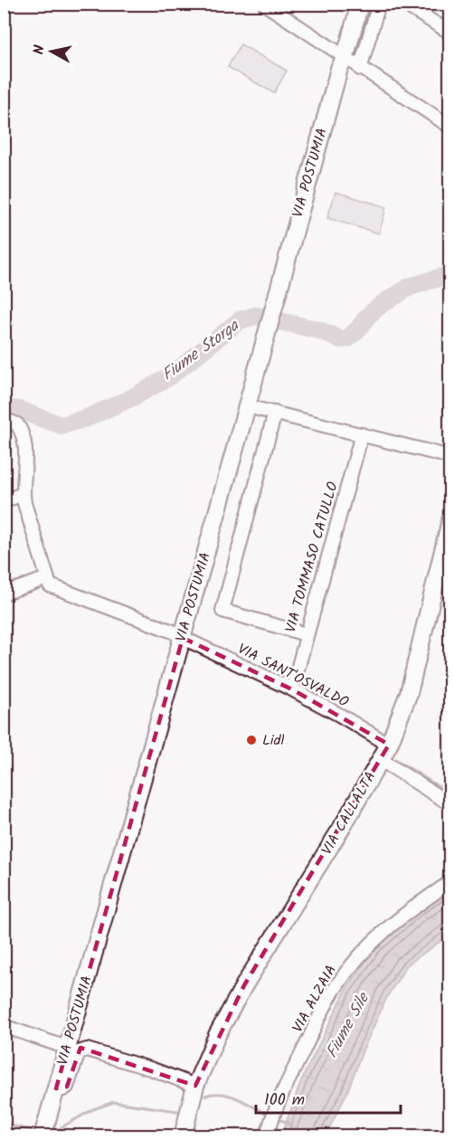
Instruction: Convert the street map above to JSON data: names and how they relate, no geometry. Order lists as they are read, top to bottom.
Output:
{
  "streets": {
    "street": [
      "VIA POSTUMIA",
      "VIA TOMMASO CATULLO",
      "VIA SANT'OSVALDO",
      "VIA CALLALTA",
      "VIA ALZAIA"
    ]
  },
  "crossings": [
    ["VIA POSTUMIA", "VIA SANT'OSVALDO"],
    ["VIA TOMMASO CATULLO", "VIA SANT'OSVALDO"],
    ["VIA SANT'OSVALDO", "VIA CALLALTA"]
  ],
  "water": ["Fiume Storga", "Fiume Sile"],
  "places": ["Lidl"],
  "scale_bar": "100 m",
  "north": "left"
}
